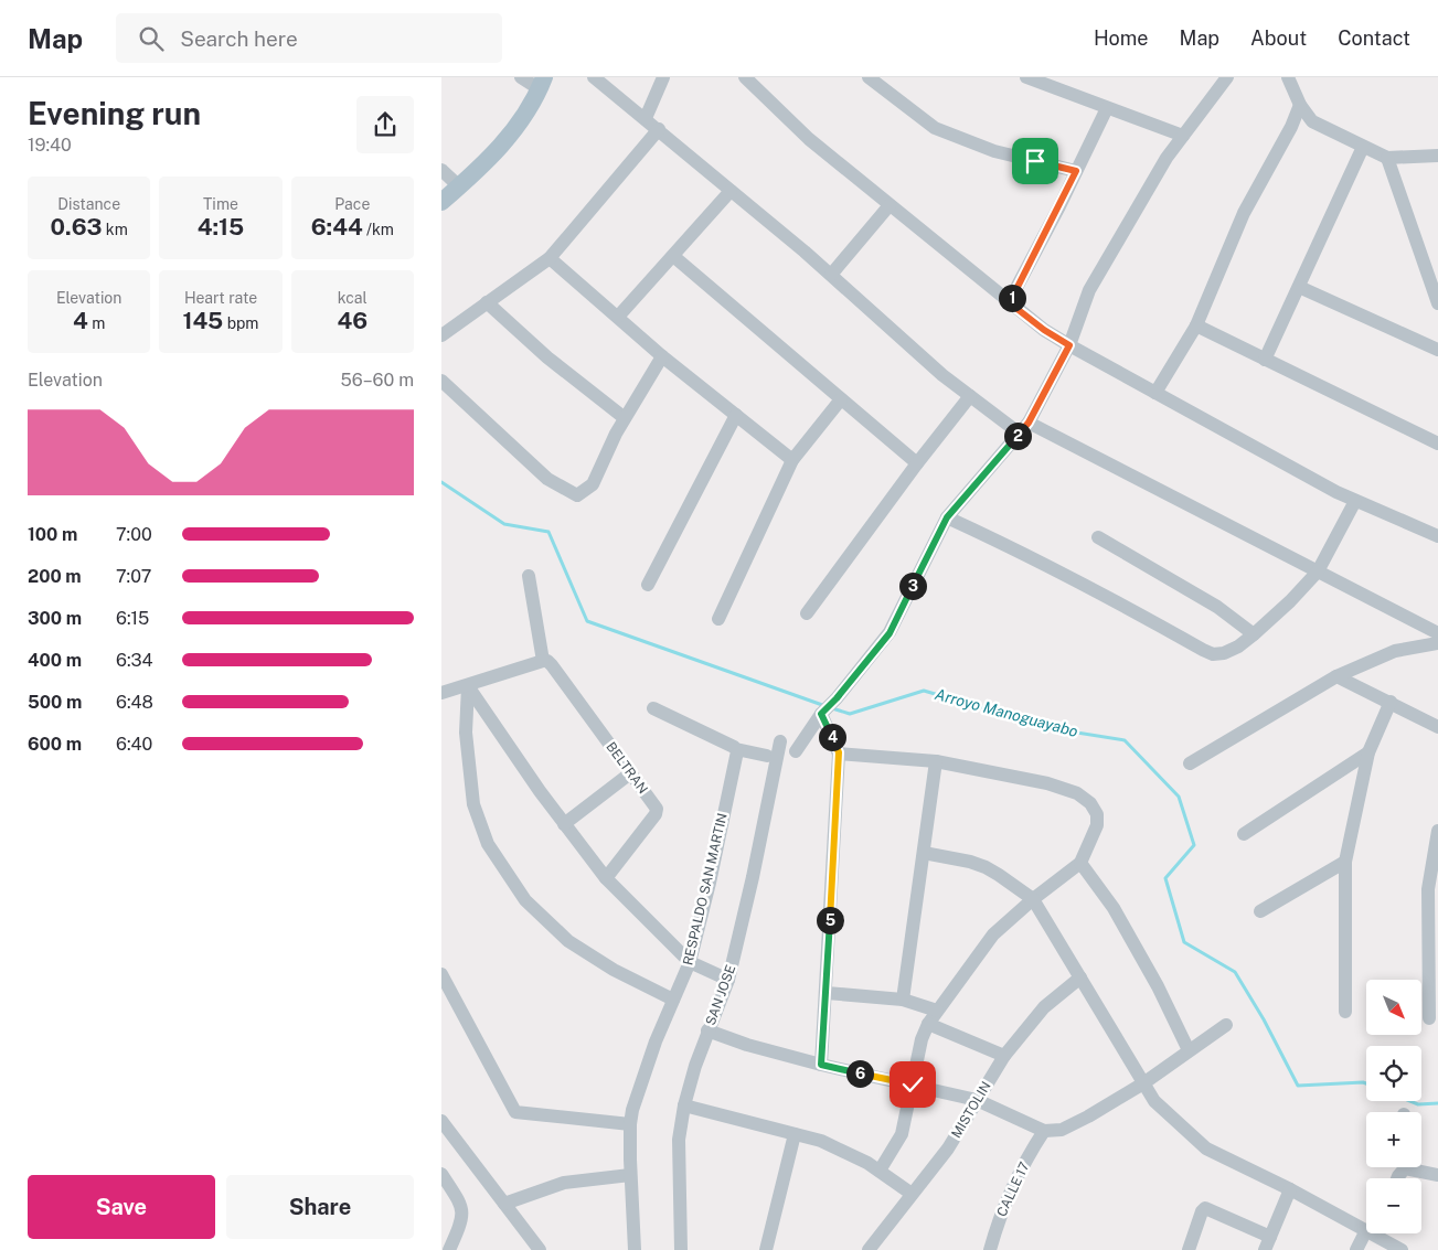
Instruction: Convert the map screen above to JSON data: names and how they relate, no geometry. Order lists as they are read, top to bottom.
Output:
{
  "streets": {
    "street": [
      "BELTRAN",
      "RESPALDO SAN MARTIN",
      "SAN JOSE",
      "MISTOLIN",
      "CALLE 17"
    ]
  },
  "water": ["Arroyo Manoguayabo"],
  "north": "bottom right",
  "page": {
    "header": "Map",
    "search": "Search here",
    "nav": [
      "Home",
      "Map",
      "About",
      "Contact"
    ],
    "heading": ["Evening run", "19:40"],
    "stats": [
      ["Distance", "0.63 km"],
      ["Time", "4:15"],
      ["Pace", "6:44 /km"],
      ["Elevation", "4 m"],
      ["Heart rate", "145 bpm"],
      ["kcal", "46"]
    ],
    "pins": [
      "1",
      "2",
      "3",
      "4",
      "5",
      "6"
    ],
    "chart": ["Elevation", "56–60 m"],
    "list": [
      {
        "name": "100 m",
        "note": "7:00"
      },
      {
        "name": "200 m",
        "note": "7:07"
      },
      {
        "name": "300 m",
        "note": "6:15"
      },
      {
        "name": "400 m",
        "note": "6:34"
      },
      {
        "name": "500 m",
        "note": "6:48"
      },
      {
        "name": "600 m",
        "note": "6:40"
      }
    ],
    "map_buttons": ["+", "−"],
    "buttons": ["Save", "Share"]
  }
}
